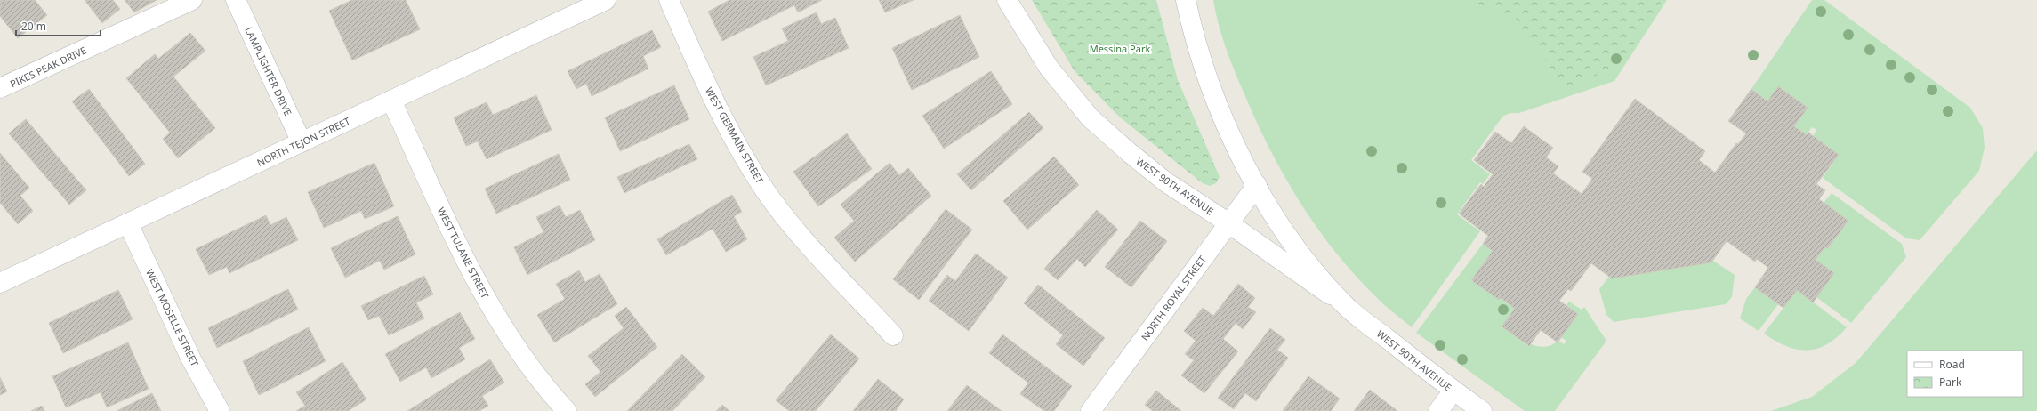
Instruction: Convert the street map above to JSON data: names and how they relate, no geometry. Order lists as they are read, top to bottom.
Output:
{
  "streets": {
    "street": [
      "PIKES PEAK DRIVE",
      "LAMPLIGHTER DRIVE",
      "WEST GERMAIN STREET",
      "NORTH TEJON STREET",
      "WEST 90TH AVENUE",
      "WEST TULANE STREET",
      "NORTH ROYAL STREET",
      "WEST MOSELLE STREET"
    ]
  },
  "crossings": [
    ["LAMPLIGHTER DRIVE", "NORTH TEJON STREET"],
    ["NORTH TEJON STREET", "WEST TULANE STREET"],
    ["NORTH TEJON STREET", "WEST MOSELLE STREET"],
    ["WEST 90TH AVENUE", "NORTH ROYAL STREET"]
  ],
  "parks": ["Messina Park"],
  "legend": ["Road", "Park"],
  "scale_bar": "20 m"
}
